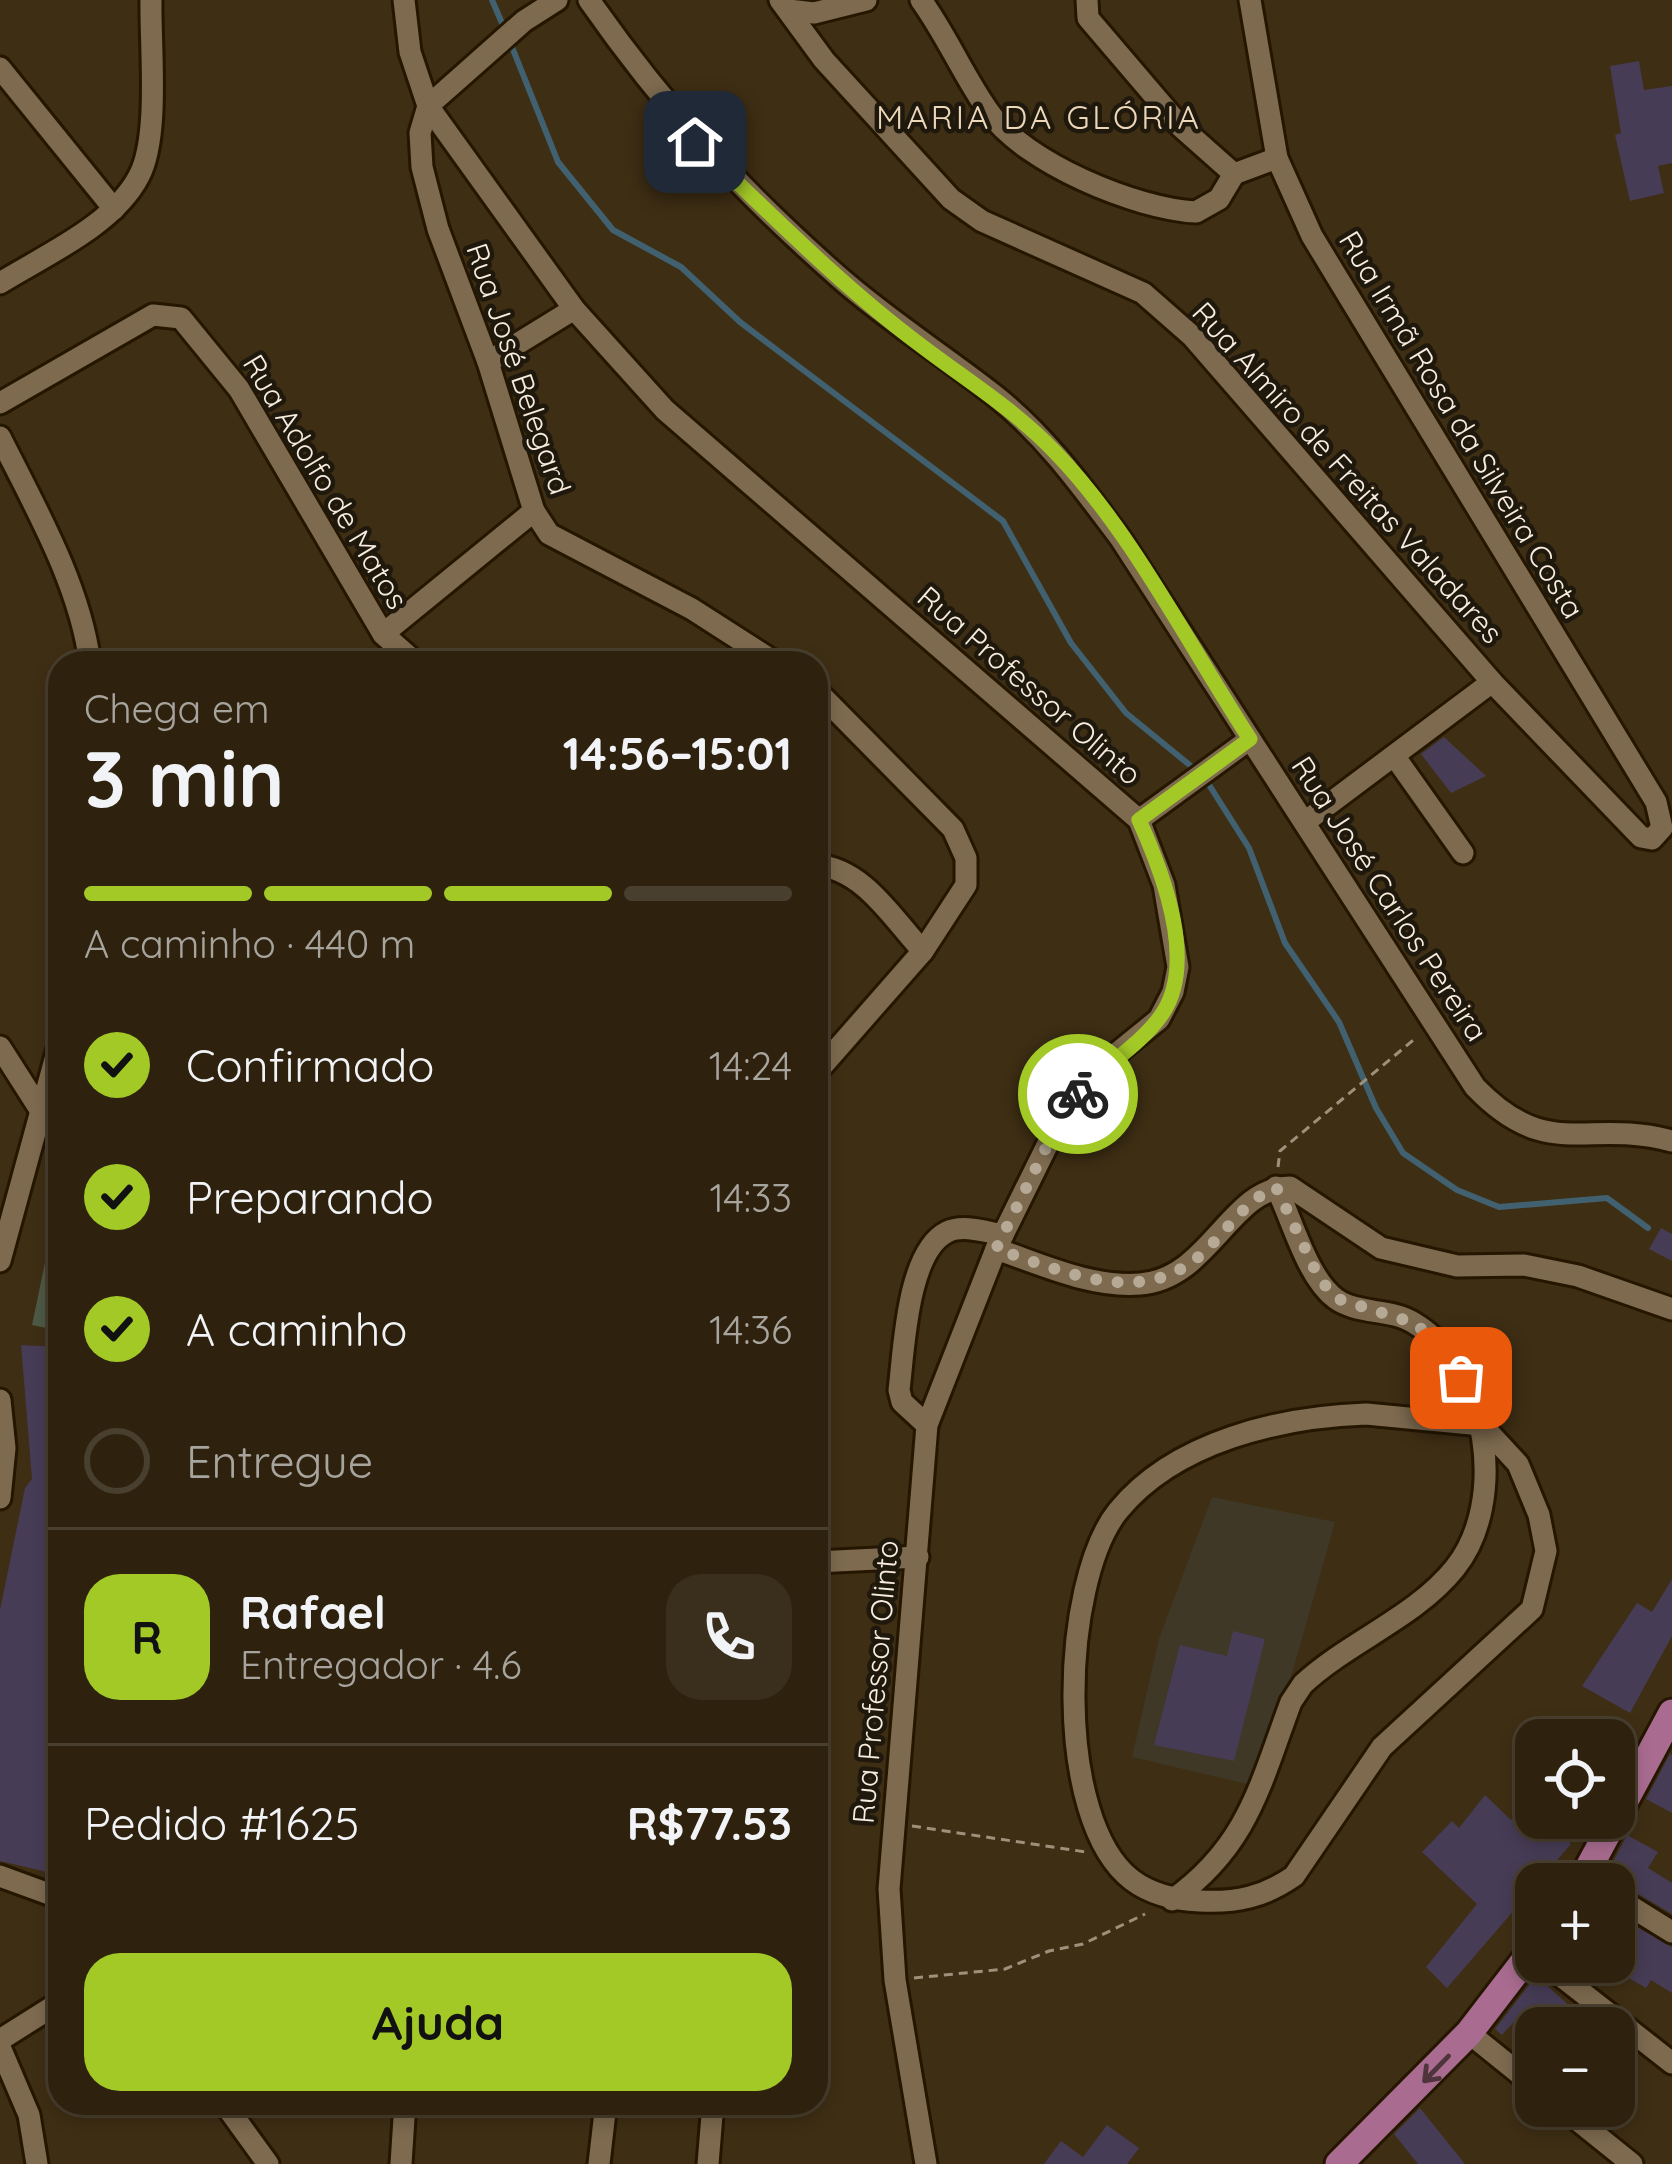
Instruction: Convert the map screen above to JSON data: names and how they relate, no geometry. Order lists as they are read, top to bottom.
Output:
{
  "streets": {
    "street": [
      "Rua José Belegard",
      "Rua Irmã Rosa da Silveira Costa",
      "Rua Almiro de Freitas Valadares",
      "Rua Adolfo de Matos",
      "Rua Professor Olinto",
      "Rua José Carlos Pereira"
    ]
  },
  "crossings": [
    ["Rua José Belegard", "Rua Professor Olinto"],
    ["Rua Irmã Rosa da Silveira Costa", "Rua Almiro de Freitas Valadares"]
  ],
  "districts": ["MARIA DA GLÓRIA"],
  "page": {
    "heading": ["3 min", "Chega em", "14:56–15:01"],
    "panel": [
      "Rafael",
      "Entregador · 4.6",
      "Pedido #1625",
      "R$77.53"
    ],
    "bar": "A caminho · 440 m",
    "list": [
      ["Confirmado", "14:24"],
      ["Preparando", "14:33"],
      ["A caminho", "14:36"],
      "Entregue"
    ],
    "round": "R",
    "map_buttons": ["+", "−"],
    "buttons": "Ajuda"
  }
}
